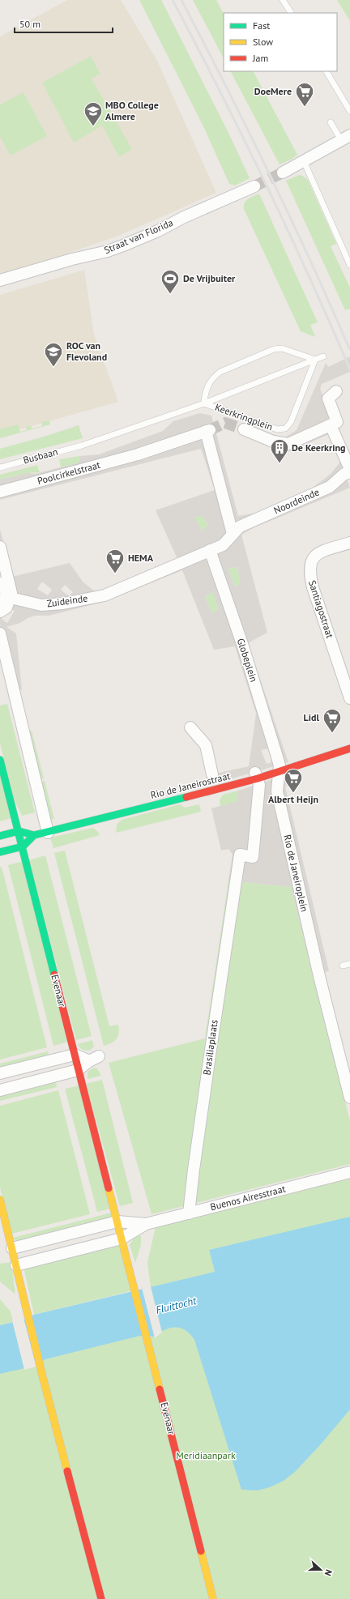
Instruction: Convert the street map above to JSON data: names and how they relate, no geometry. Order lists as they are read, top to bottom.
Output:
{
  "streets": {
    "main road": ["Rio de Janeirostraat", "Evenaar"],
    "street": [
      "Straat van Florida",
      "Keerkringplein",
      "Poolcirkelstraat",
      "Noordeinde",
      "Zuideinde",
      "Santiagostraat",
      "Globeplein",
      "Rio de Janeiroplein",
      "Brasiliaplaats",
      "Buenos Airesstraat"
    ],
    "lane": ["Busbaan"]
  },
  "crossings": [
    ["Keerkringplein", "Busbaan"],
    ["Poolcirkelstraat", "Noordeinde"],
    ["Zuideinde", "Globeplein"],
    ["Globeplein", "Rio de Janeirostraat"],
    ["Globeplein", "Rio de Janeiroplein"],
    ["Rio de Janeirostraat", "Rio de Janeiroplein"],
    ["Rio de Janeirostraat", "Evenaar"],
    ["Rio de Janeirostraat", "Brasiliaplaats"],
    ["Evenaar", "Buenos Airesstraat"],
    ["Brasiliaplaats", "Buenos Airesstraat"]
  ],
  "water": ["Fluittocht"],
  "parks": ["Meridiaanpark"],
  "places": {
    "supermarket": [
      "DoeMere",
      "HEMA",
      "Lidl",
      "Albert Heijn"
    ],
    "school or university": ["MBO College Almere", "ROC van Flevoland"],
    "sports": ["De Vrijbuiter"],
    "building": ["De Keerkring"]
  },
  "legend": ["Fast", "Slow", "Jam"],
  "scale_bar": "50 m",
  "north": "right"
}
